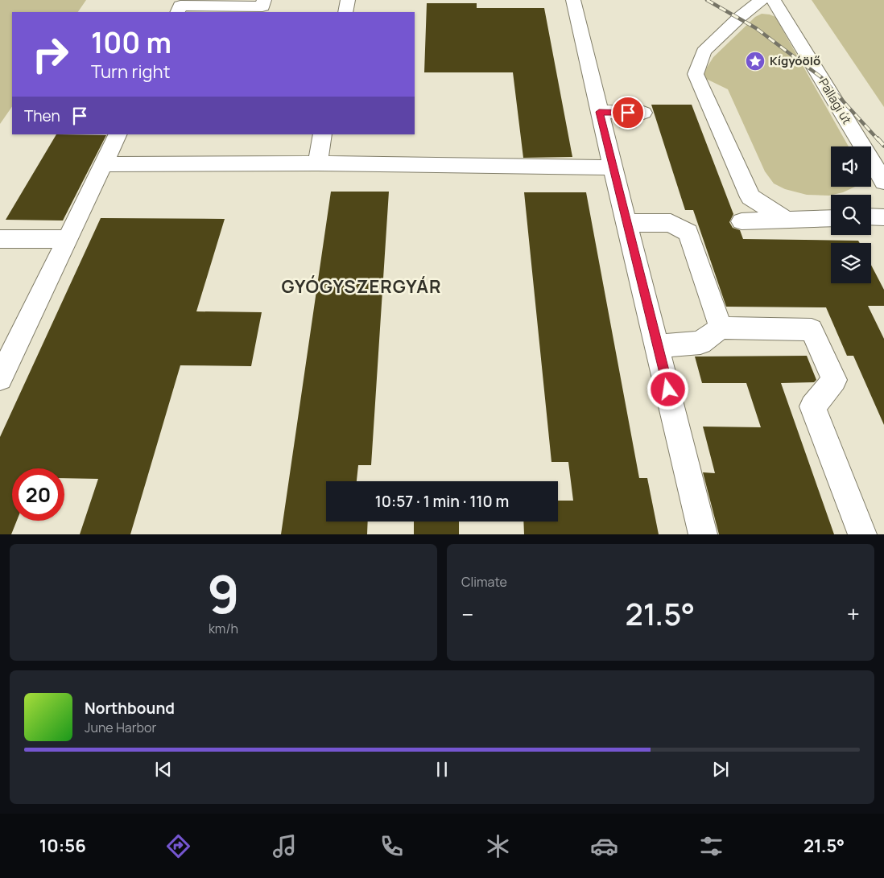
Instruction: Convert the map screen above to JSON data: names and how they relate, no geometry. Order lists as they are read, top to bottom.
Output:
{
  "streets": {
    "street": ["Pallagi út"]
  },
  "districts": ["GYÓGYSZERGYÁR"],
  "places": {
    "place": ["Kígyóölő"]
  },
  "page": {
    "turn": ["100 m", "Turn right"],
    "then": "Then",
    "limit": "20",
    "trip": "10:57 · 1 min · 110 m",
    "tile": [
      ["9", "km/h"],
      "Climate"
    ],
    "heat": ["−", "21.5°", "+"],
    "song": ["Northbound", "June Harbor"],
    "tabs": ["10:56", "21.5°"]
  }
}
